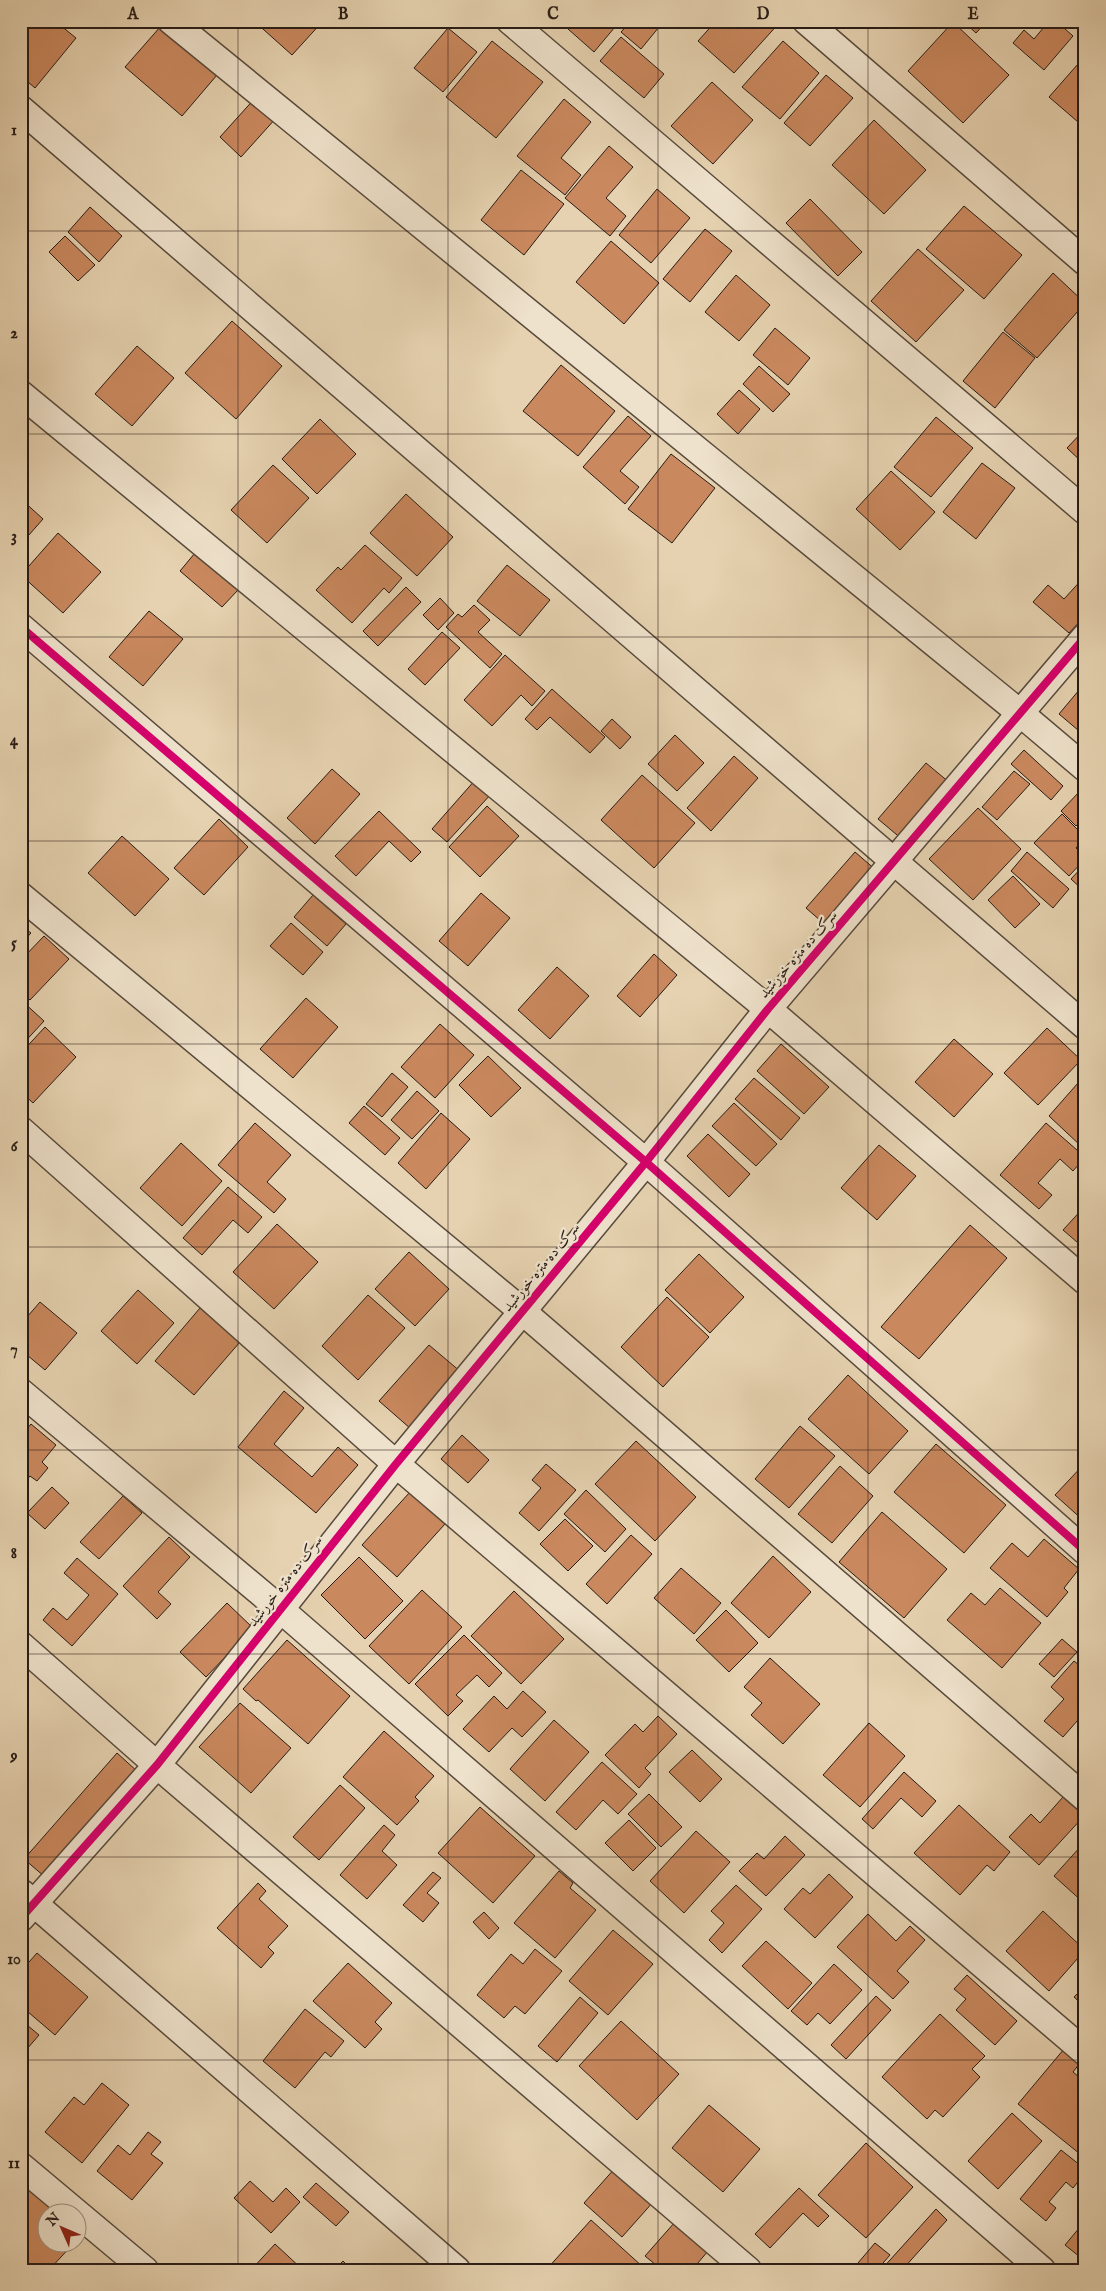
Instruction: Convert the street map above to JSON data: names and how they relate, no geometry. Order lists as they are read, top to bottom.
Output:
{
  "streets": {
    "street": ["سرک ده متره خورشید"]
  },
  "north": "top left",
  "grid": {
    "columns": [
      "A",
      "B",
      "C",
      "D",
      "E"
    ],
    "rows": [
      "1",
      "2",
      "3",
      "4",
      "5",
      "6",
      "7",
      "8",
      "9",
      "10",
      "11"
    ]
  }
}
